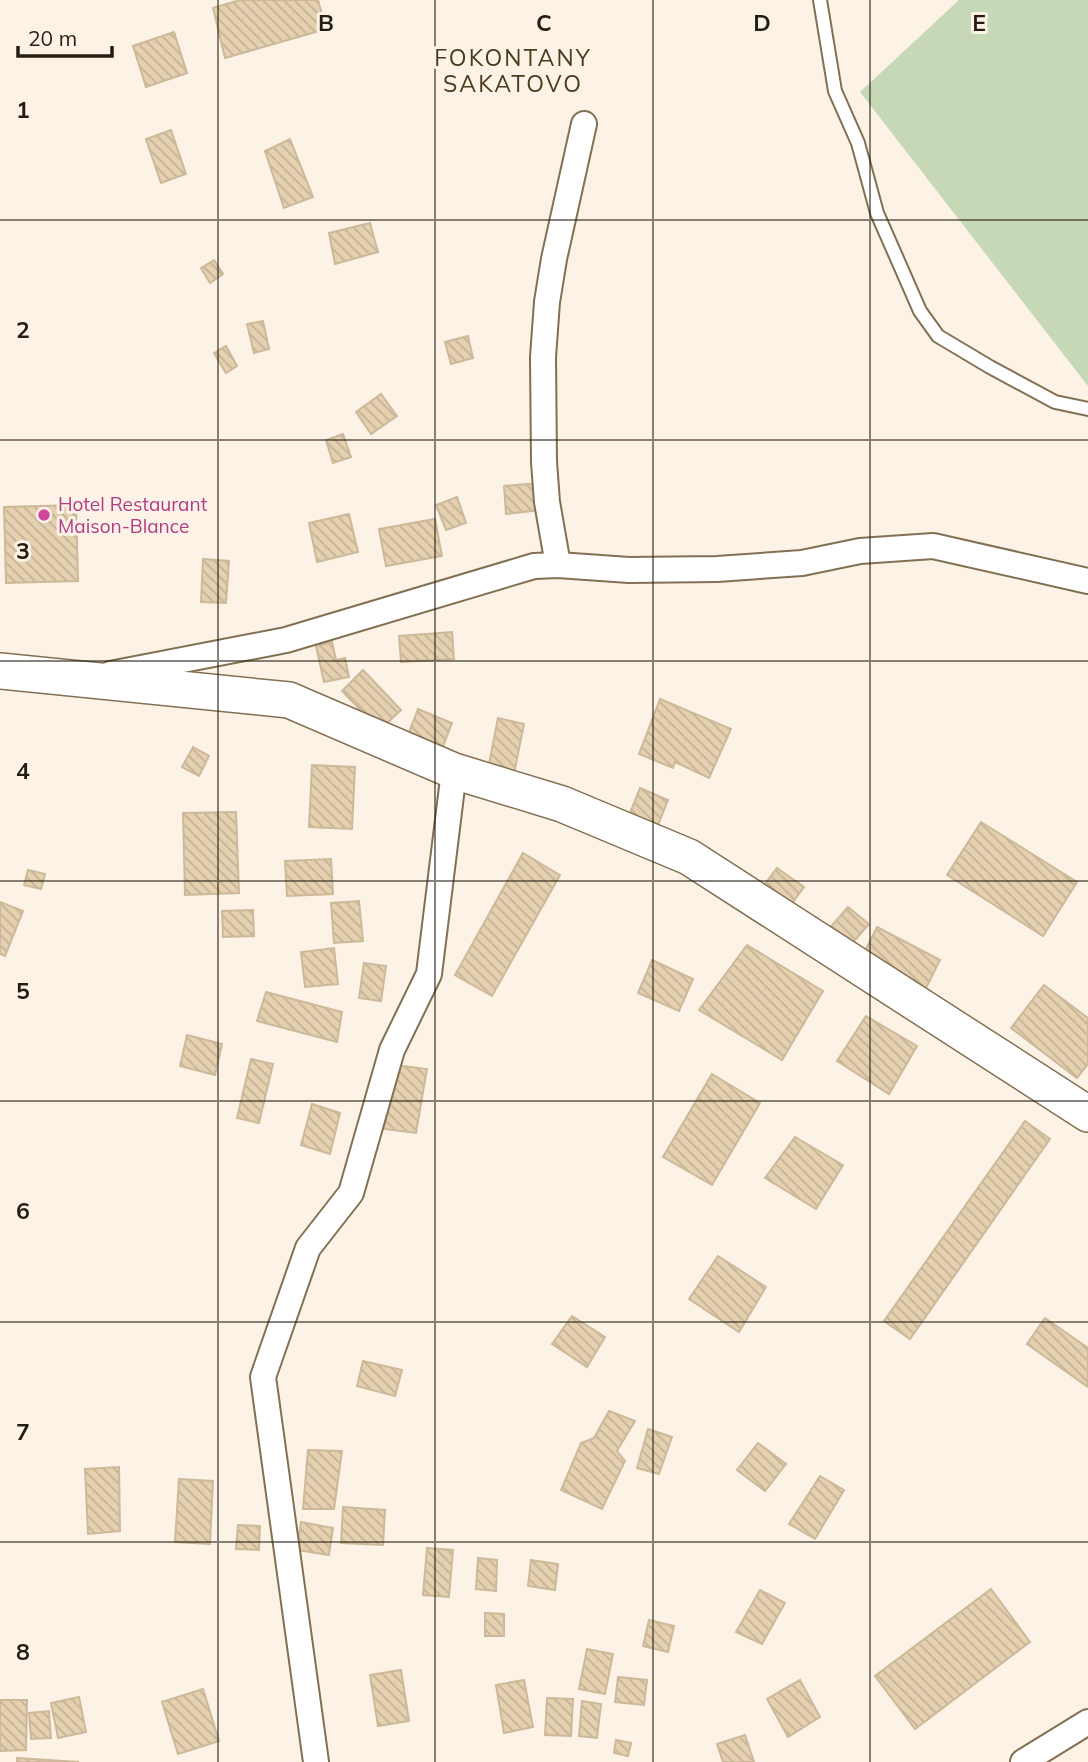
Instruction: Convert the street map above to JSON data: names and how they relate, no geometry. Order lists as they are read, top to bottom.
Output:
{
  "districts": ["FOKONTANY SAKATOVO"],
  "places": ["Hotel Restaurant Maison-Blance"],
  "scale_bar": "20 m",
  "grid": {
    "columns": [
      "B",
      "C",
      "D",
      "E"
    ],
    "rows": [
      "1",
      "2",
      "3",
      "4",
      "5",
      "6",
      "7",
      "8"
    ]
  }
}
